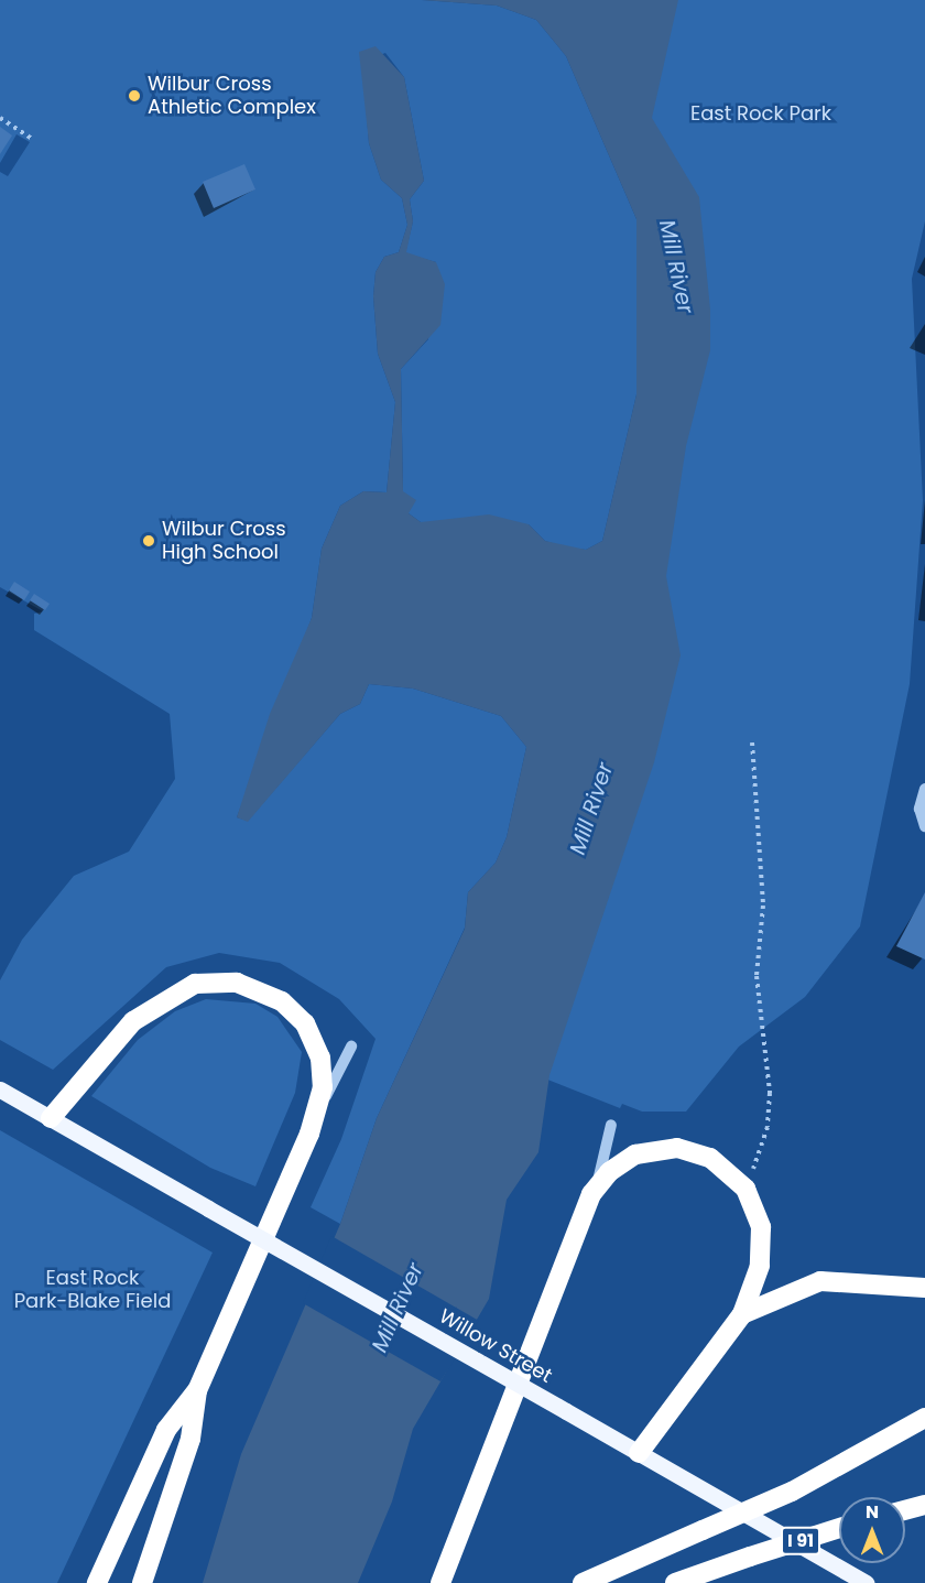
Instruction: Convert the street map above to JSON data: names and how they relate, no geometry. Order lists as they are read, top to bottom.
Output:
{
  "streets": {
    "highway": ["I 91"],
    "main road": ["Willow Street"]
  },
  "water": ["Mill River"],
  "parks": ["East Rock Park", "East Rock Park-Blake Field"],
  "places": ["Wilbur Cross Athletic Complex", "Wilbur Cross High School"],
  "north": "top"
}
